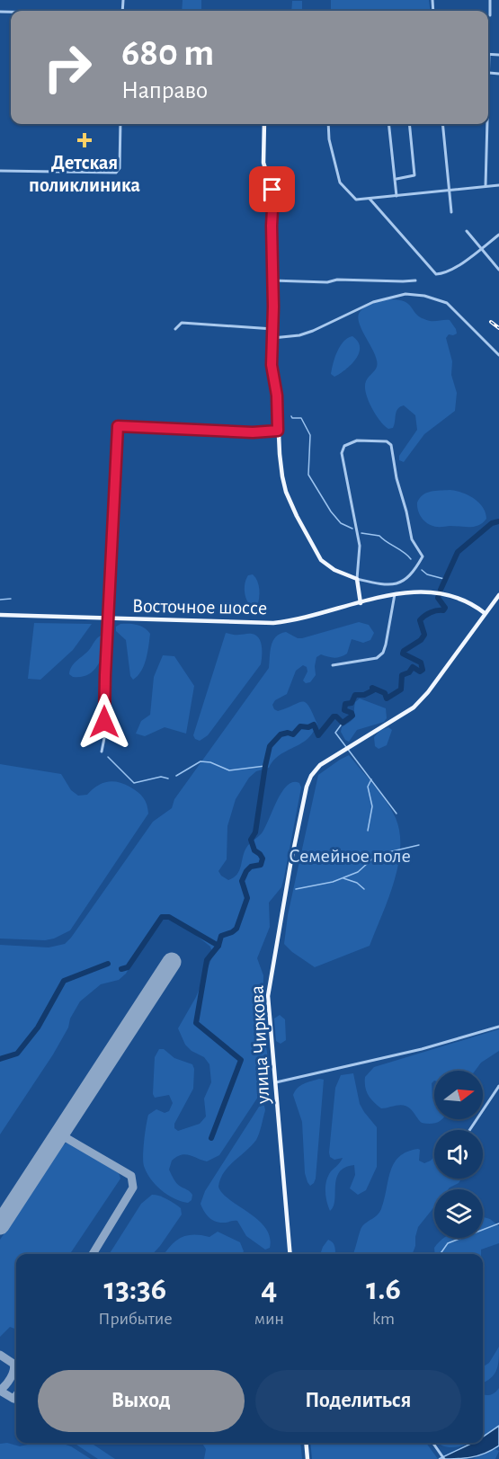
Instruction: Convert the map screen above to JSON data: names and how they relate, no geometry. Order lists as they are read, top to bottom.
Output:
{
  "streets": {
    "main road": ["Восточное шоссе", "улица Чиркова"]
  },
  "crossings": [
    ["Восточное шоссе", "улица Чиркова"]
  ],
  "parks": ["Семейное поле"],
  "places": {
    "health": ["Детская поликлиника"]
  },
  "north": "right",
  "page": {
    "turn": ["680 m", "Направо"],
    "eta": [
      "13:36",
      "Прибытие",
      "4",
      "мин",
      "1.6",
      "km"
    ],
    "buttons": ["Выход", "Поделиться"]
  }
}
